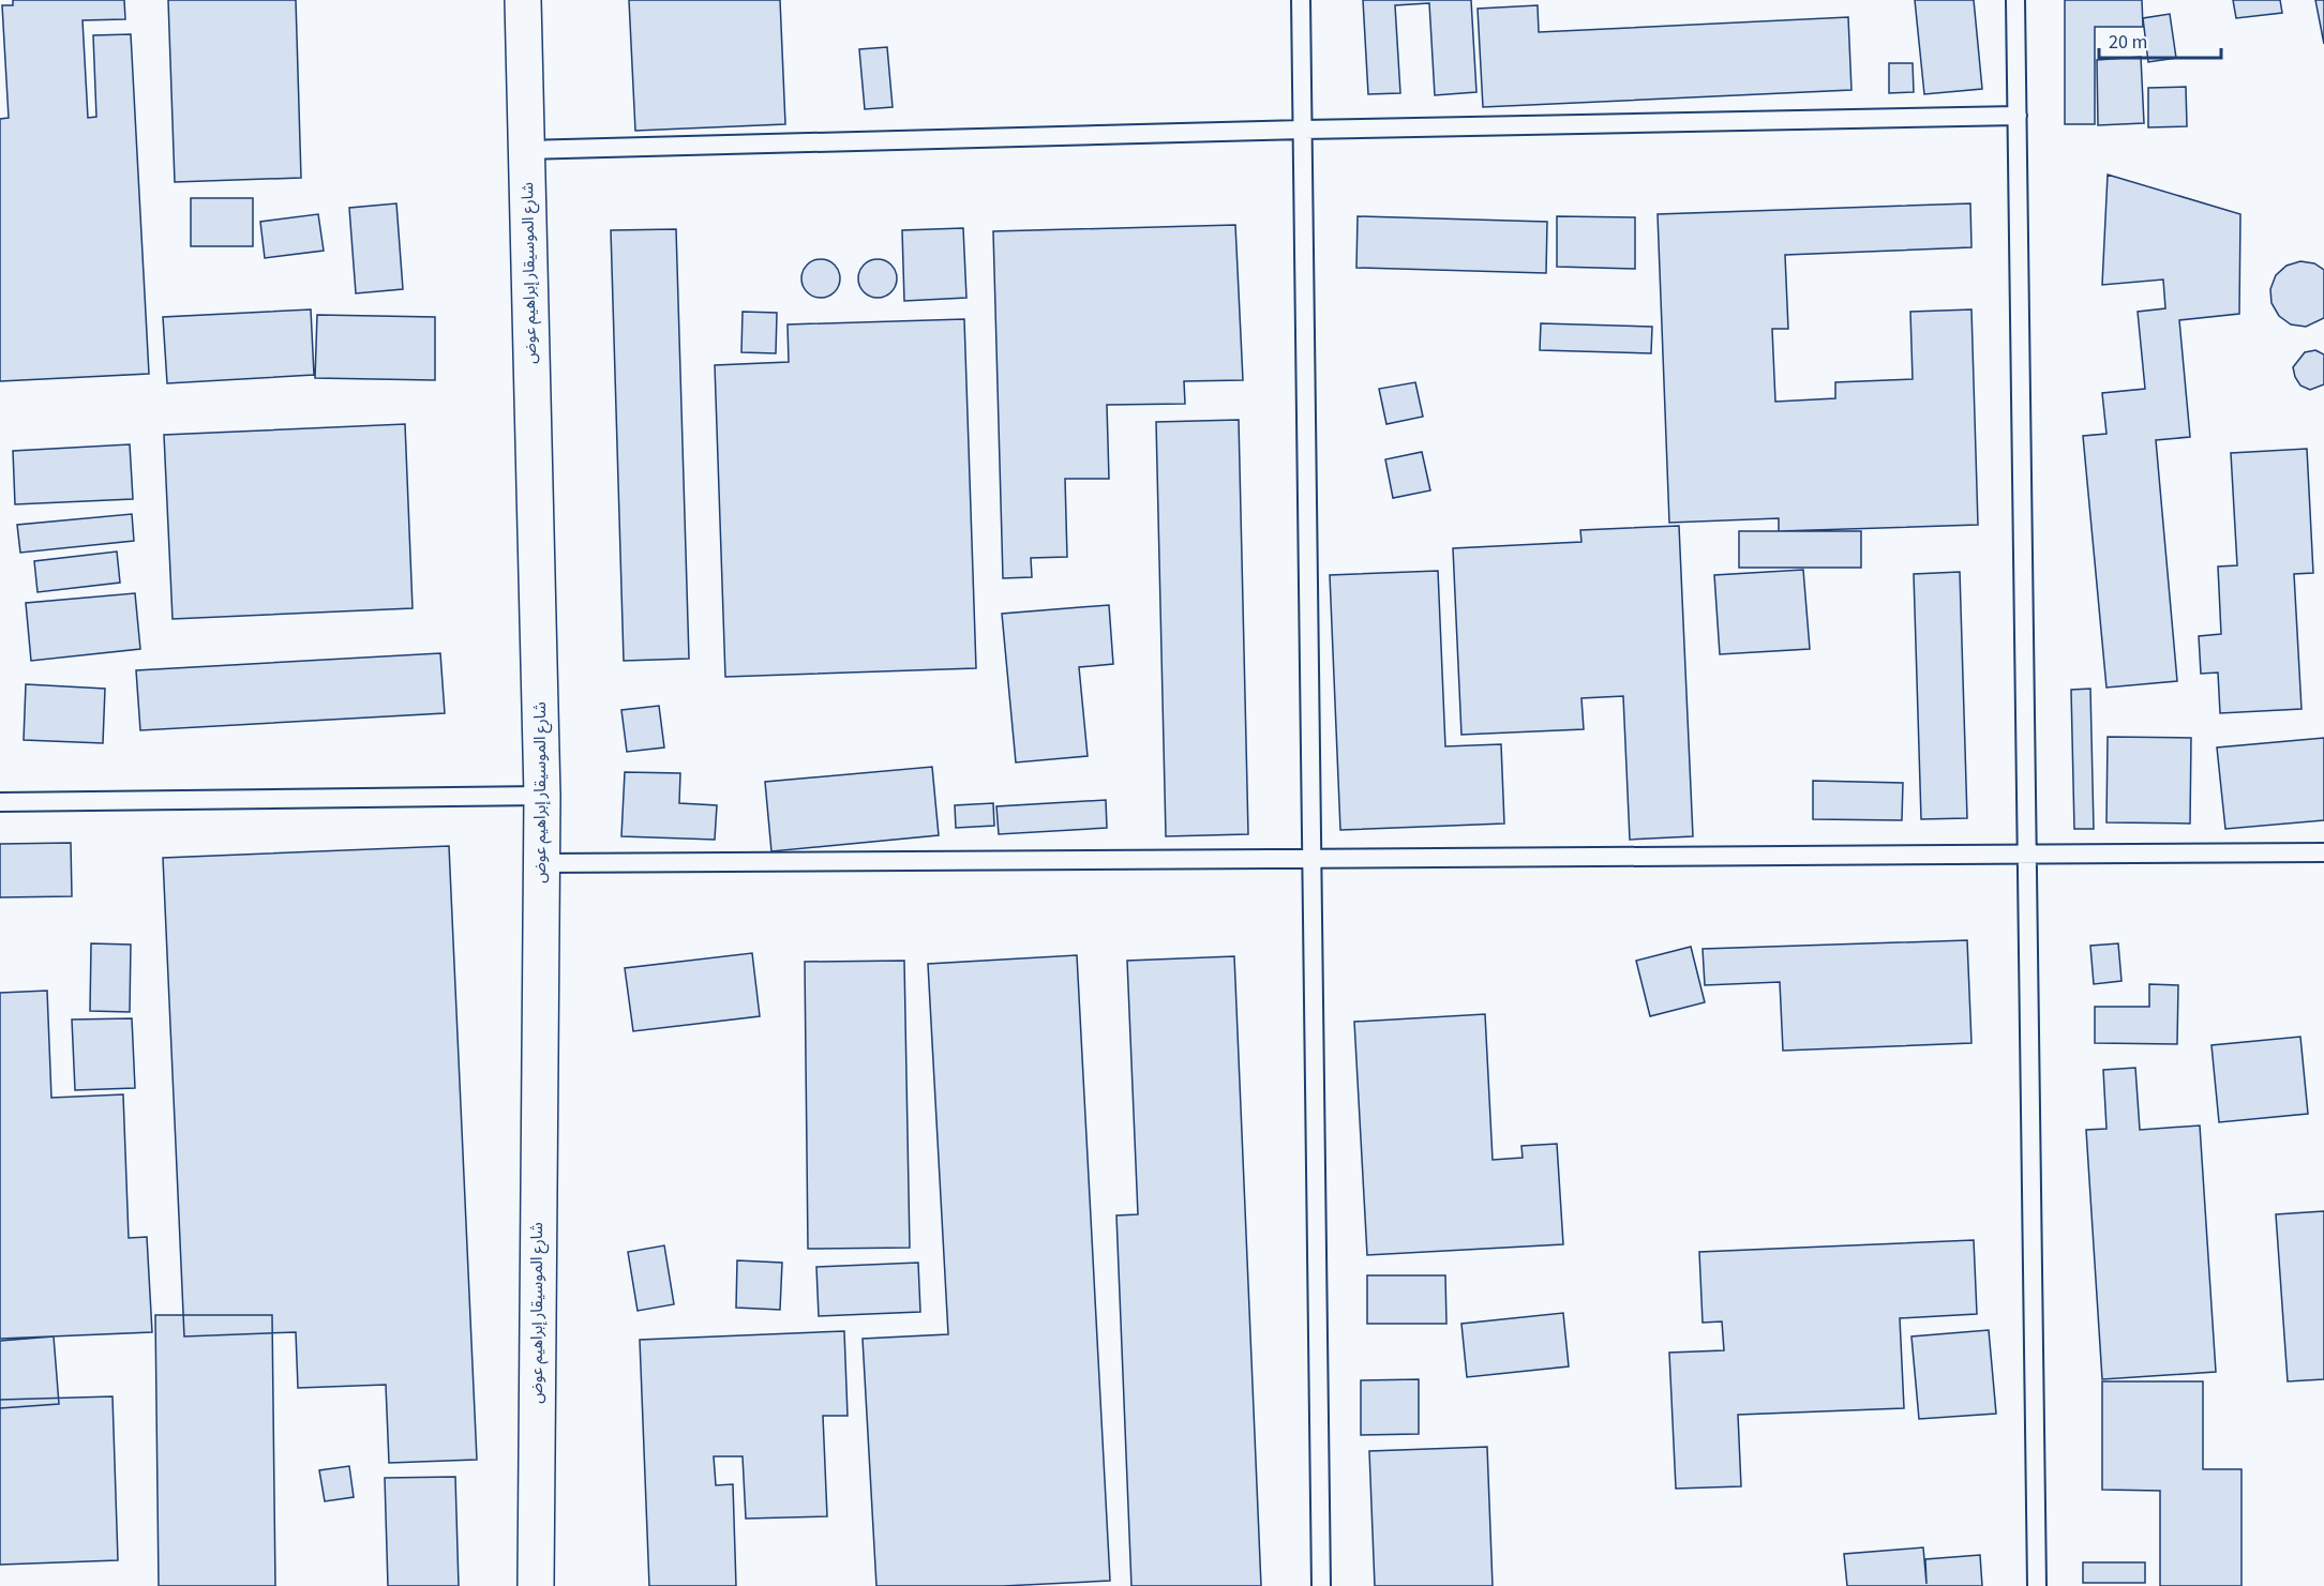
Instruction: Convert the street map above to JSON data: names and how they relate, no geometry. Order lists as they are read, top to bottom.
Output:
{
  "streets": {
    "street": ["شارع الموسيقار إبراهيم عوض"]
  },
  "scale_bar": "20 m"
}
